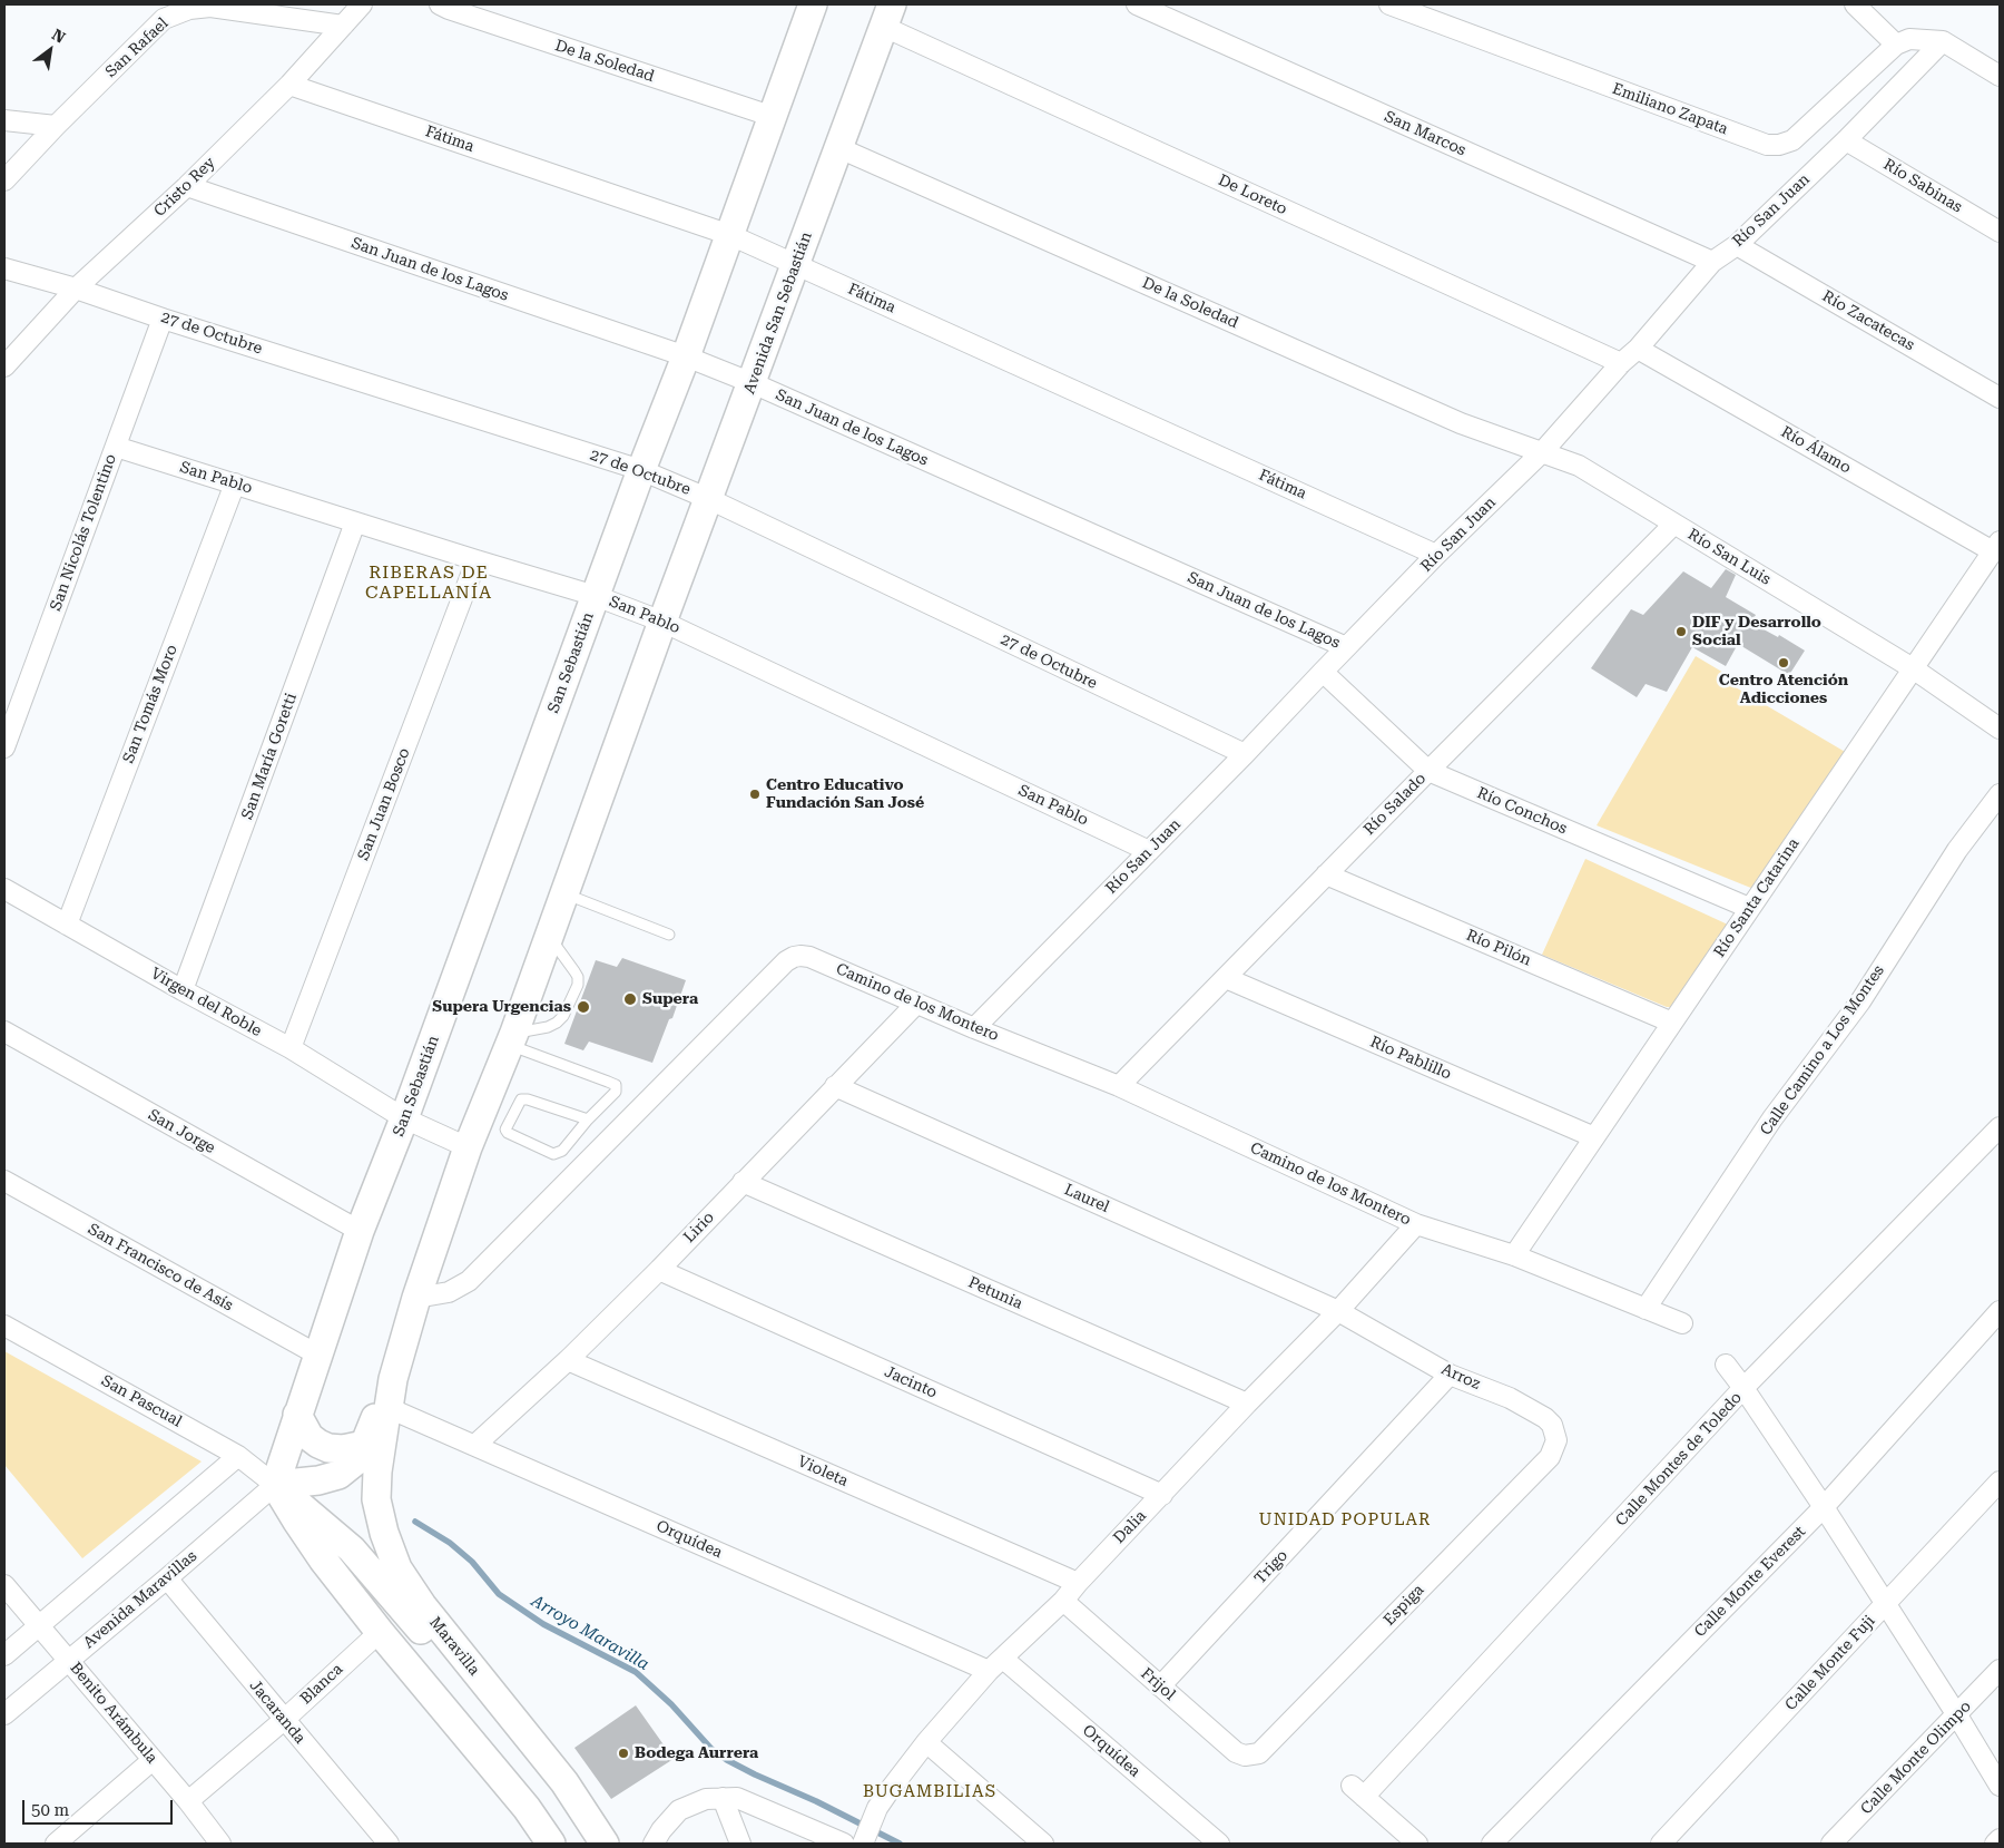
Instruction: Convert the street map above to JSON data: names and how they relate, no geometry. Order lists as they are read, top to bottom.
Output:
{
  "streets": {
    "main road": ["Avenida San Sebastián", "San Sebastián", "Maravilla"],
    "street": [
      "San Rafael",
      "De la Soledad",
      "Emiliano Zapata",
      "San Marcos",
      "Fátima",
      "Río Sabinas",
      "Cristo Rey",
      "De Loreto",
      "Río San Juan",
      "San Juan de los Lagos",
      "Río Zacatecas",
      "27 de Octubre",
      "Río Álamo",
      "San Pablo",
      "San Nicolás Tolentino",
      "Río San Luis",
      "San Tomás Moro",
      "San María Goretti",
      "San Juan Bosco",
      "Río Salado",
      "Río Conchos",
      "Río Santa Catarina",
      "Río Pilón",
      "Virgen del Roble",
      "Camino de los Montero",
      "Calle Camino a Los Montes",
      "Río Pablillo",
      "San Jorge",
      "Laurel",
      "Lirio",
      "San Francisco de Asís",
      "Petunia",
      "Arroz",
      "Jacinto",
      "San Pascual",
      "Calle Montes de Toledo",
      "Violeta",
      "Dalia",
      "Orquídea",
      "Trigo",
      "Calle Monte Everest",
      "Avenida Maravillas",
      "Espiga",
      "Calle Monte Fuji",
      "Blanca",
      "Frijol",
      "Jacaranda",
      "Benito Arámbula",
      "Calle Monte Olimpo"
    ]
  },
  "crossings": [
    ["San Rafael", "Cristo Rey"],
    ["De la Soledad", "Río San Juan"],
    ["De la Soledad", "Avenida San Sebastián"],
    ["De la Soledad", "Río San Luis"],
    ["San Marcos", "Río San Juan"],
    ["Fátima", "Cristo Rey"],
    ["Fátima", "Río San Juan"],
    ["Fátima", "Avenida San Sebastián"],
    ["Río Sabinas", "Río San Juan"],
    ["Cristo Rey", "San Juan de los Lagos"],
    ["Cristo Rey", "27 de Octubre"],
    ["De Loreto", "Río San Juan"],
    ["De Loreto", "Avenida San Sebastián"],
    ["Río San Juan", "San Juan de los Lagos"],
    ["Río San Juan", "Río Zacatecas"],
    ["Río San Juan", "27 de Octubre"],
    ["Río San Juan", "Río Álamo"],
    ["Río San Juan", "San Pablo"],
    ["Río San Juan", "Río San Luis"],
    ["Río San Juan", "Río Conchos"],
    ["Río San Juan", "Camino de los Montero"],
    ["San Juan de los Lagos", "Avenida San Sebastián"],
    ["Avenida San Sebastián", "27 de Octubre"],
    ["Avenida San Sebastián", "San Pablo"],
    ["27 de Octubre", "San Nicolás Tolentino"],
    ["Río Álamo", "Río Santa Catarina"],
    ["San Pablo", "San Nicolás Tolentino"],
    ["San Pablo", "San Sebastián"],
    ["San Pablo", "San Tomás Moro"],
    ["San Pablo", "San María Goretti"],
    ["San Pablo", "San Juan Bosco"],
    ["Río San Luis", "Río Salado"],
    ["Río San Luis", "Río Santa Catarina"],
    ["San Sebastián", "Virgen del Roble"],
    ["San Sebastián", "San Jorge"],
    ["San Sebastián", "San Francisco de Asís"],
    ["San Sebastián", "San Pascual"],
    ["San Sebastián", "Avenida Maravillas"],
    ["San Tomás Moro", "Virgen del Roble"],
    ["San María Goretti", "Virgen del Roble"],
    ["San Juan Bosco", "Virgen del Roble"],
    ["Río Salado", "Río Conchos"],
    ["Río Salado", "Río Pilón"],
    ["Río Salado", "Camino de los Montero"],
    ["Río Salado", "Río Pablillo"],
    ["Río Conchos", "Río Santa Catarina"],
    ["Río Santa Catarina", "Río Pilón"],
    ["Río Santa Catarina", "Camino de los Montero"],
    ["Río Santa Catarina", "Río Pablillo"],
    ["Camino de los Montero", "Calle Camino a Los Montes"],
    ["Camino de los Montero", "Lirio"],
    ["Camino de los Montero", "Dalia"],
    ["Laurel", "Lirio"],
    ["Laurel", "Arroz"],
    ["Laurel", "Dalia"],
    ["Lirio", "Petunia"],
    ["Lirio", "Jacinto"],
    ["Lirio", "Violeta"],
    ["Lirio", "Orquídea"],
    ["Petunia", "Dalia"],
    ["Arroz", "Dalia"],
    ["Arroz", "Trigo"],
    ["Arroz", "Espiga"],
    ["Jacinto", "Dalia"],
    ["San Pascual", "Avenida Maravillas"],
    ["Violeta", "Dalia"],
    ["Dalia", "Orquídea"],
    ["Dalia", "Frijol"],
    ["Orquídea", "Maravilla"],
    ["Trigo", "Frijol"],
    ["Avenida Maravillas", "Jacaranda"],
    ["Avenida Maravillas", "Benito Arámbula"],
    ["Espiga", "Frijol"],
    ["Blanca", "Jacaranda"],
    ["Blanca", "Benito Arámbula"]
  ],
  "districts": ["RIBERAS DE CAPELLANÍA", "UNIDAD POPULAR", "BUGAMBILIAS"],
  "water": ["Arroyo Maravilla"],
  "places": [
    "DIF y Desarrollo Social",
    "Centro Atención Adicciones",
    "Centro Educativo Fundación San José",
    "Supera",
    "Supera Urgencias",
    "Bodega Aurrera"
  ],
  "scale_bar": "50 m",
  "north": "top right"
}
